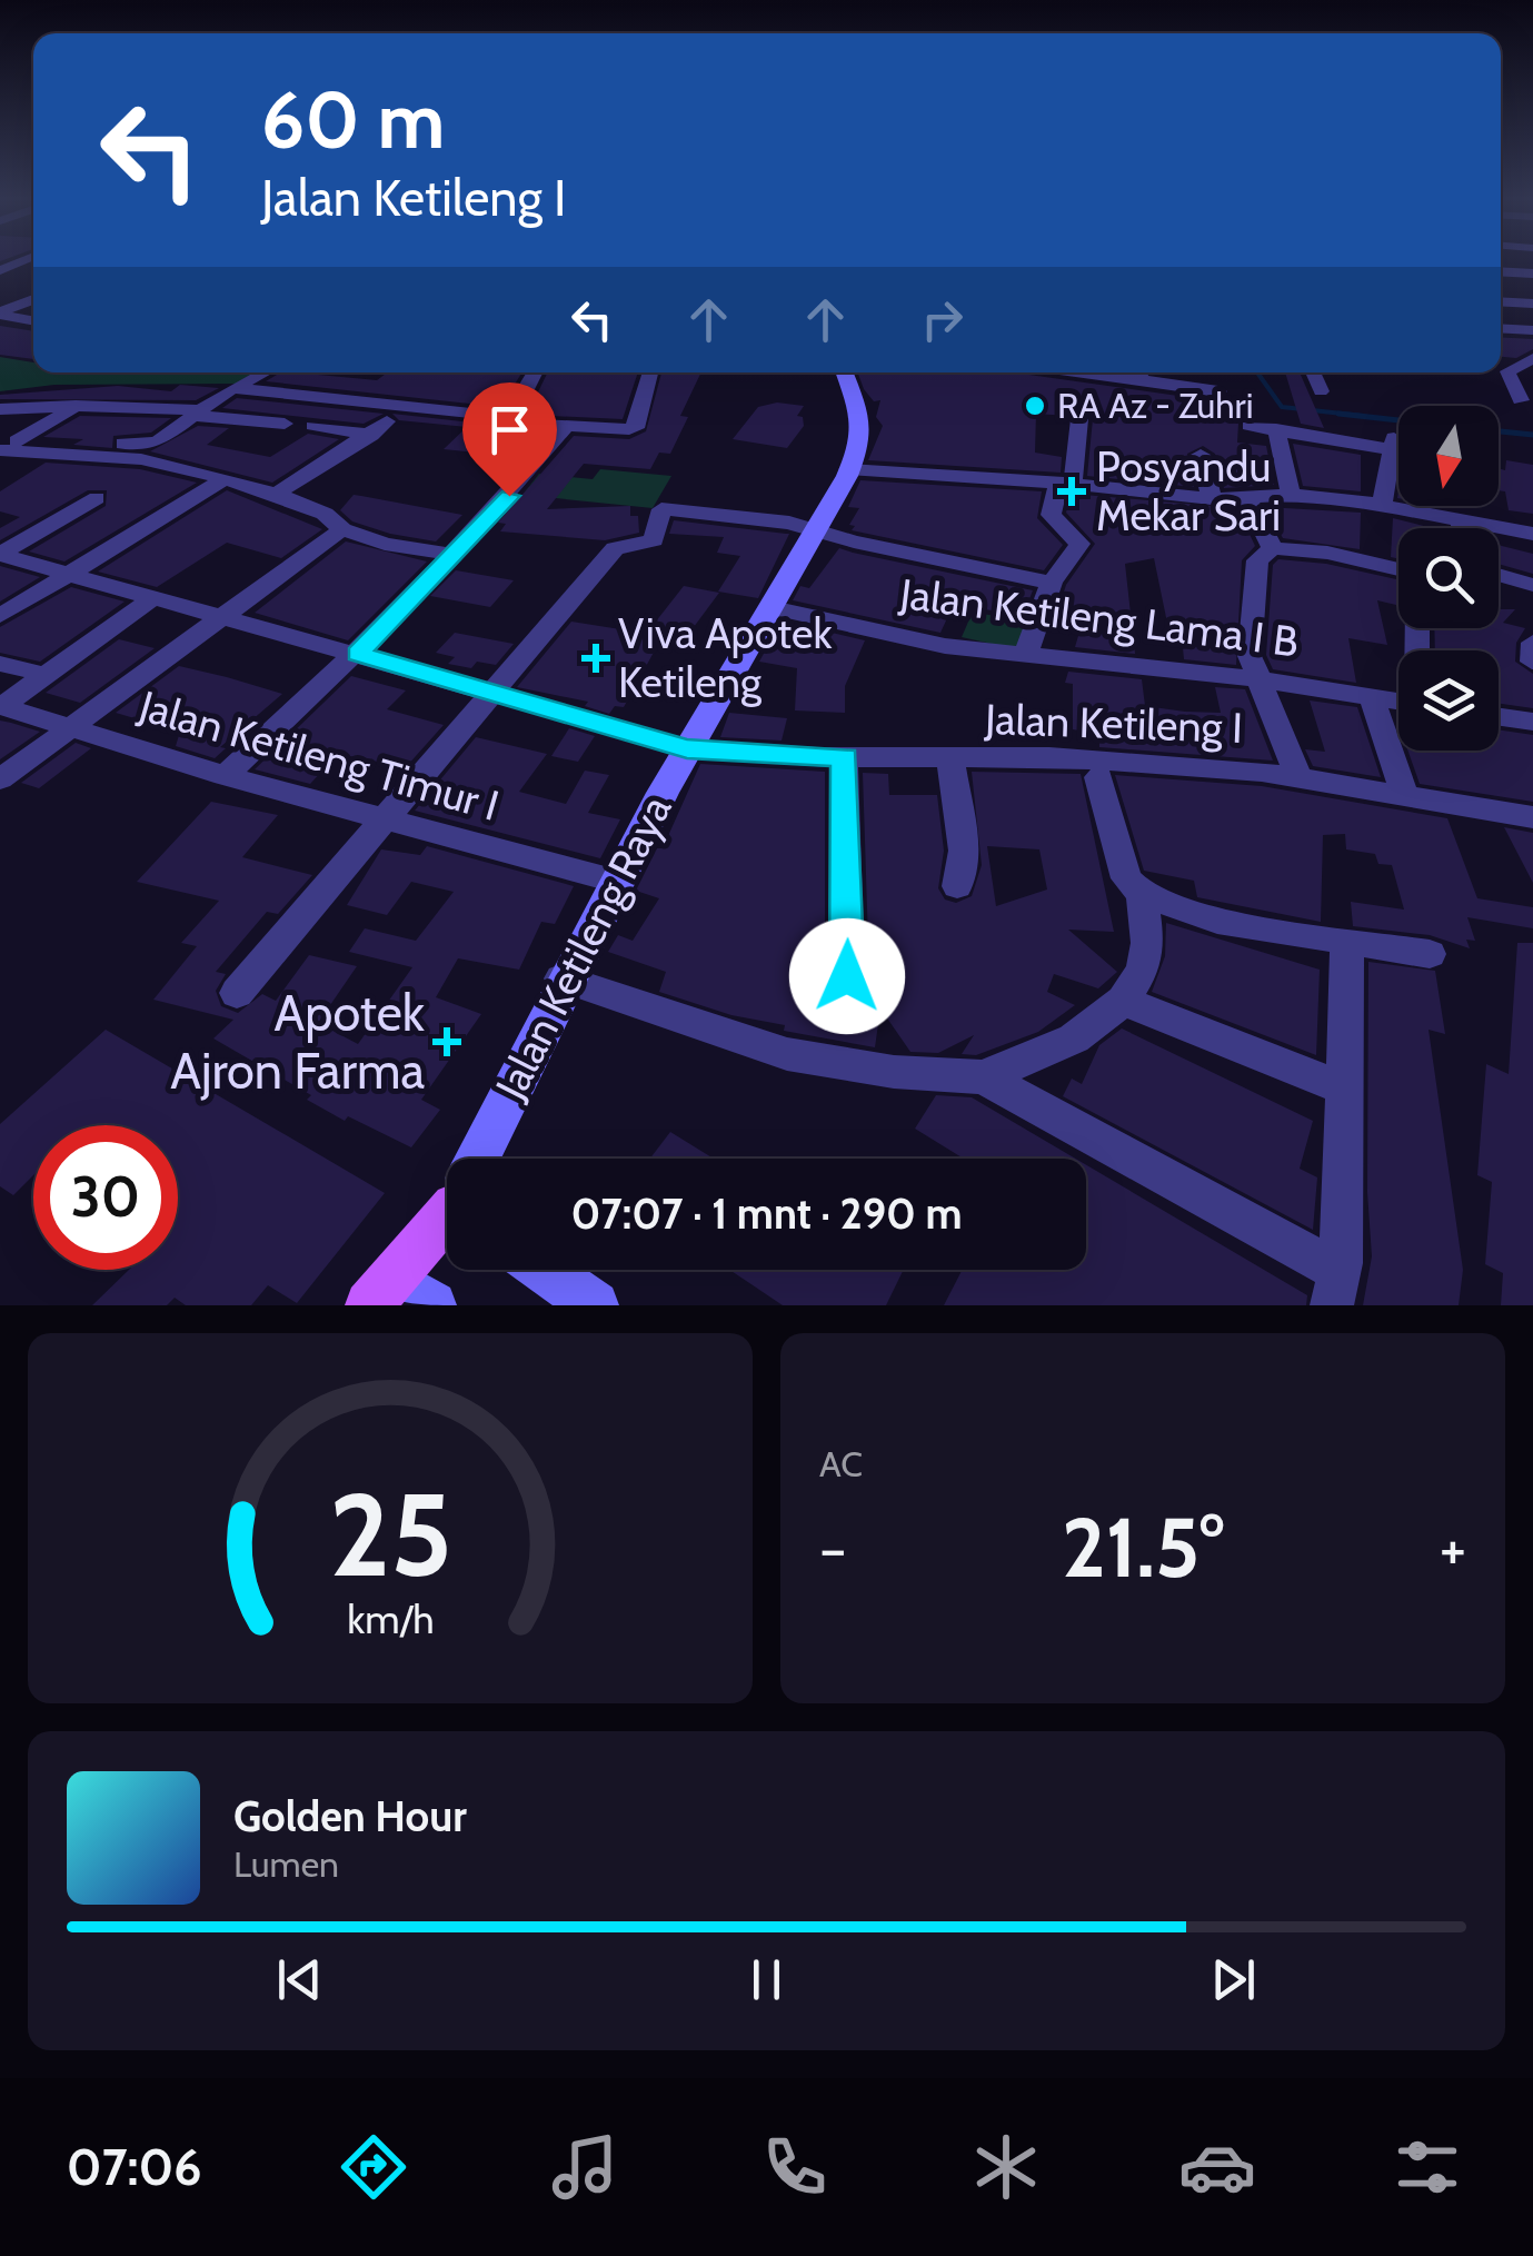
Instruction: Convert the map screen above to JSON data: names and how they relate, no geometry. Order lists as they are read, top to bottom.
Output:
{
  "streets": {
    "main road": ["Jalan Ketileng Raya"],
    "street": ["Jalan Ketileng Lama I B", "Jalan Ketileng I", "Jalan Ketileng Timur I"]
  },
  "crossings": [
    ["Jalan Ketileng Lama I B", "Jalan Ketileng Raya"],
    ["Jalan Ketileng I", "Jalan Ketileng Raya"],
    ["Jalan Ketileng Timur I", "Jalan Ketileng Raya"]
  ],
  "places": {
    "other": ["RA Az - Zuhri"],
    "health": ["Posyandu Mekar Sari", "Viva Apotek Ketileng", "Apotek Ajron Farma"]
  },
  "north": "bottom",
  "page": {
    "turn": ["60 m", "Jalan Ketileng I"],
    "limit": "30",
    "trip": "07:07 · 1 mnt · 290 m",
    "tile": "AC",
    "heat": ["−", "21.5°", "+"],
    "song": ["Golden Hour", "Lumen"],
    "tabs": "07:06",
    "gauge": ["25", "km/h"]
  }
}
